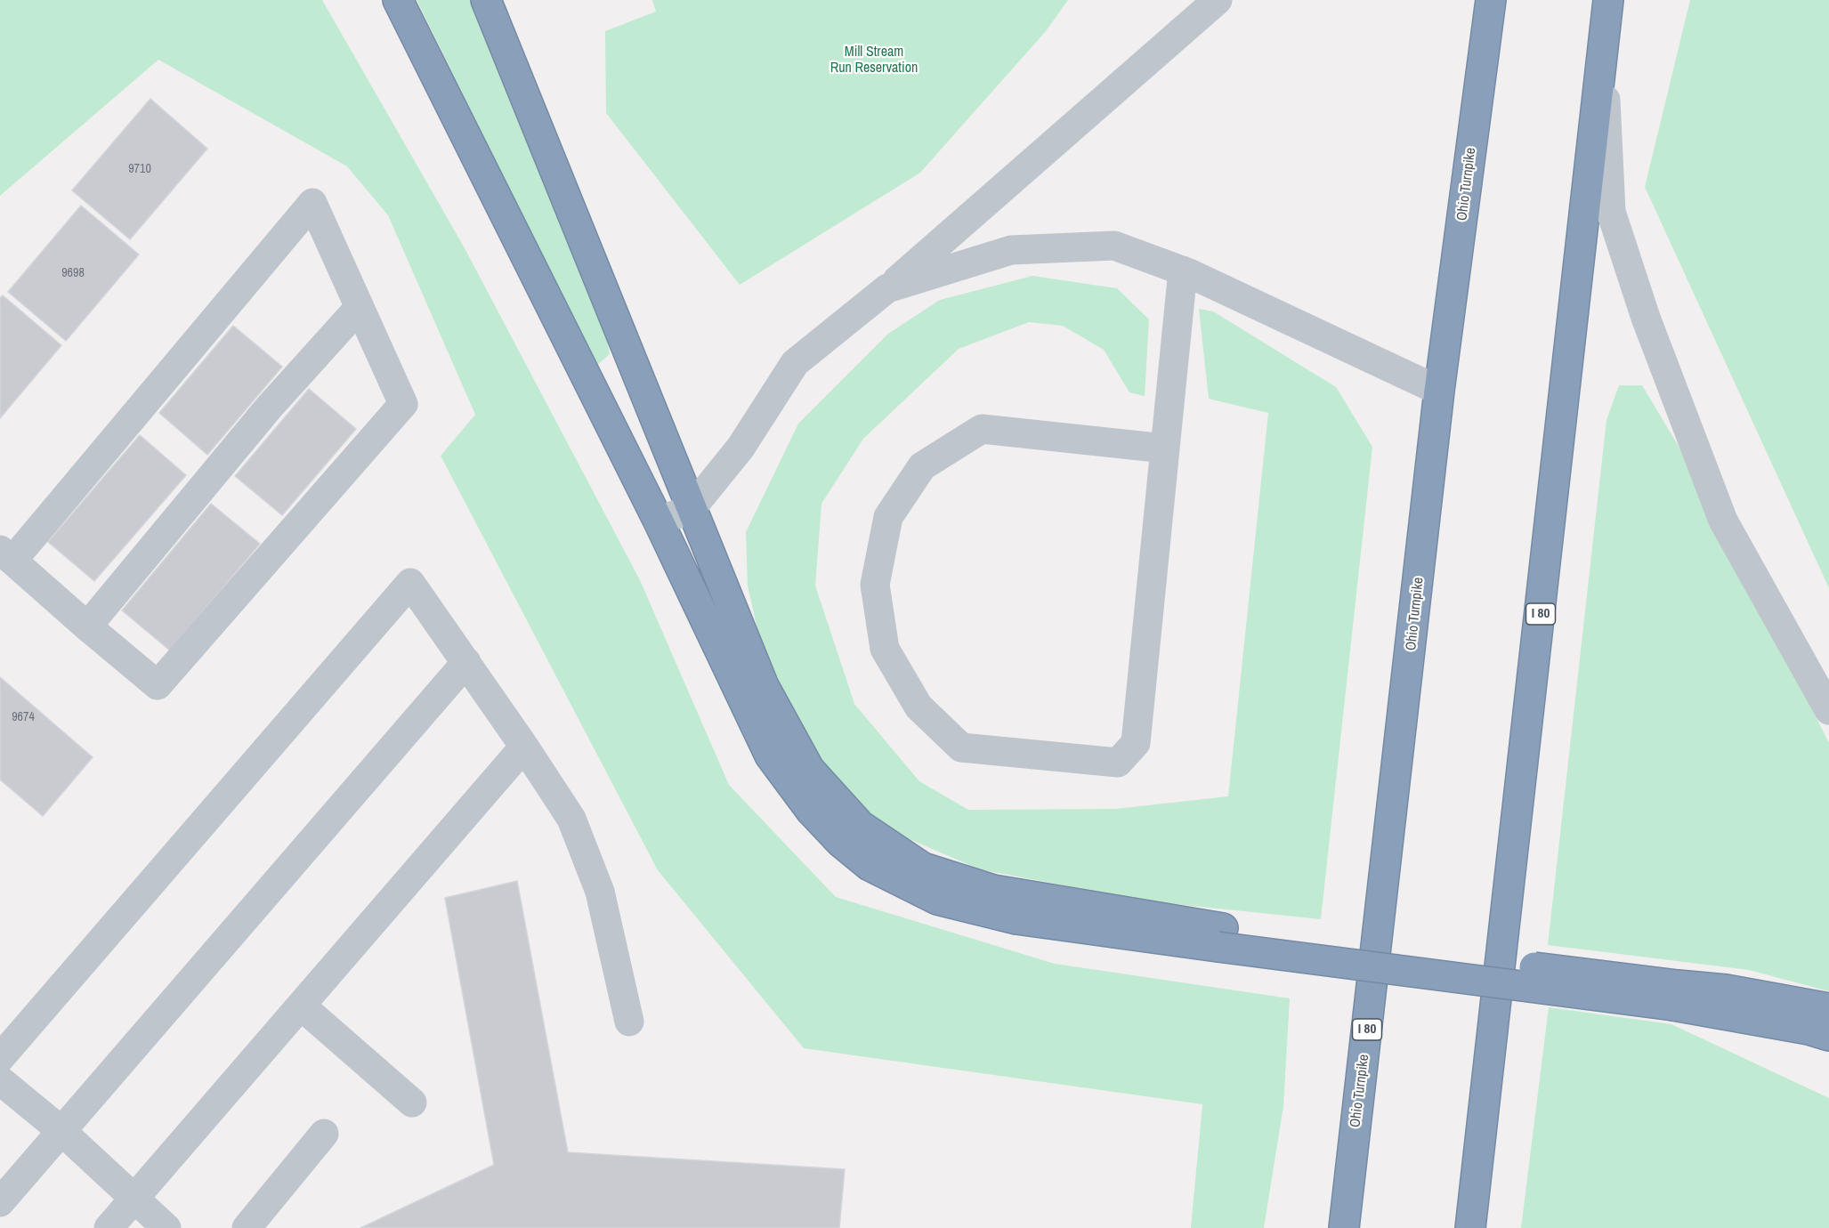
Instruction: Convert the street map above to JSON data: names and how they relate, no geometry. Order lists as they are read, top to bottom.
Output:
{
  "streets": {
    "highway": ["Ohio Turnpike", "I 80"]
  },
  "parks": ["Mill Stream Run Reservation"],
  "house_numbers": ["9710", "9698", "9674"]
}
